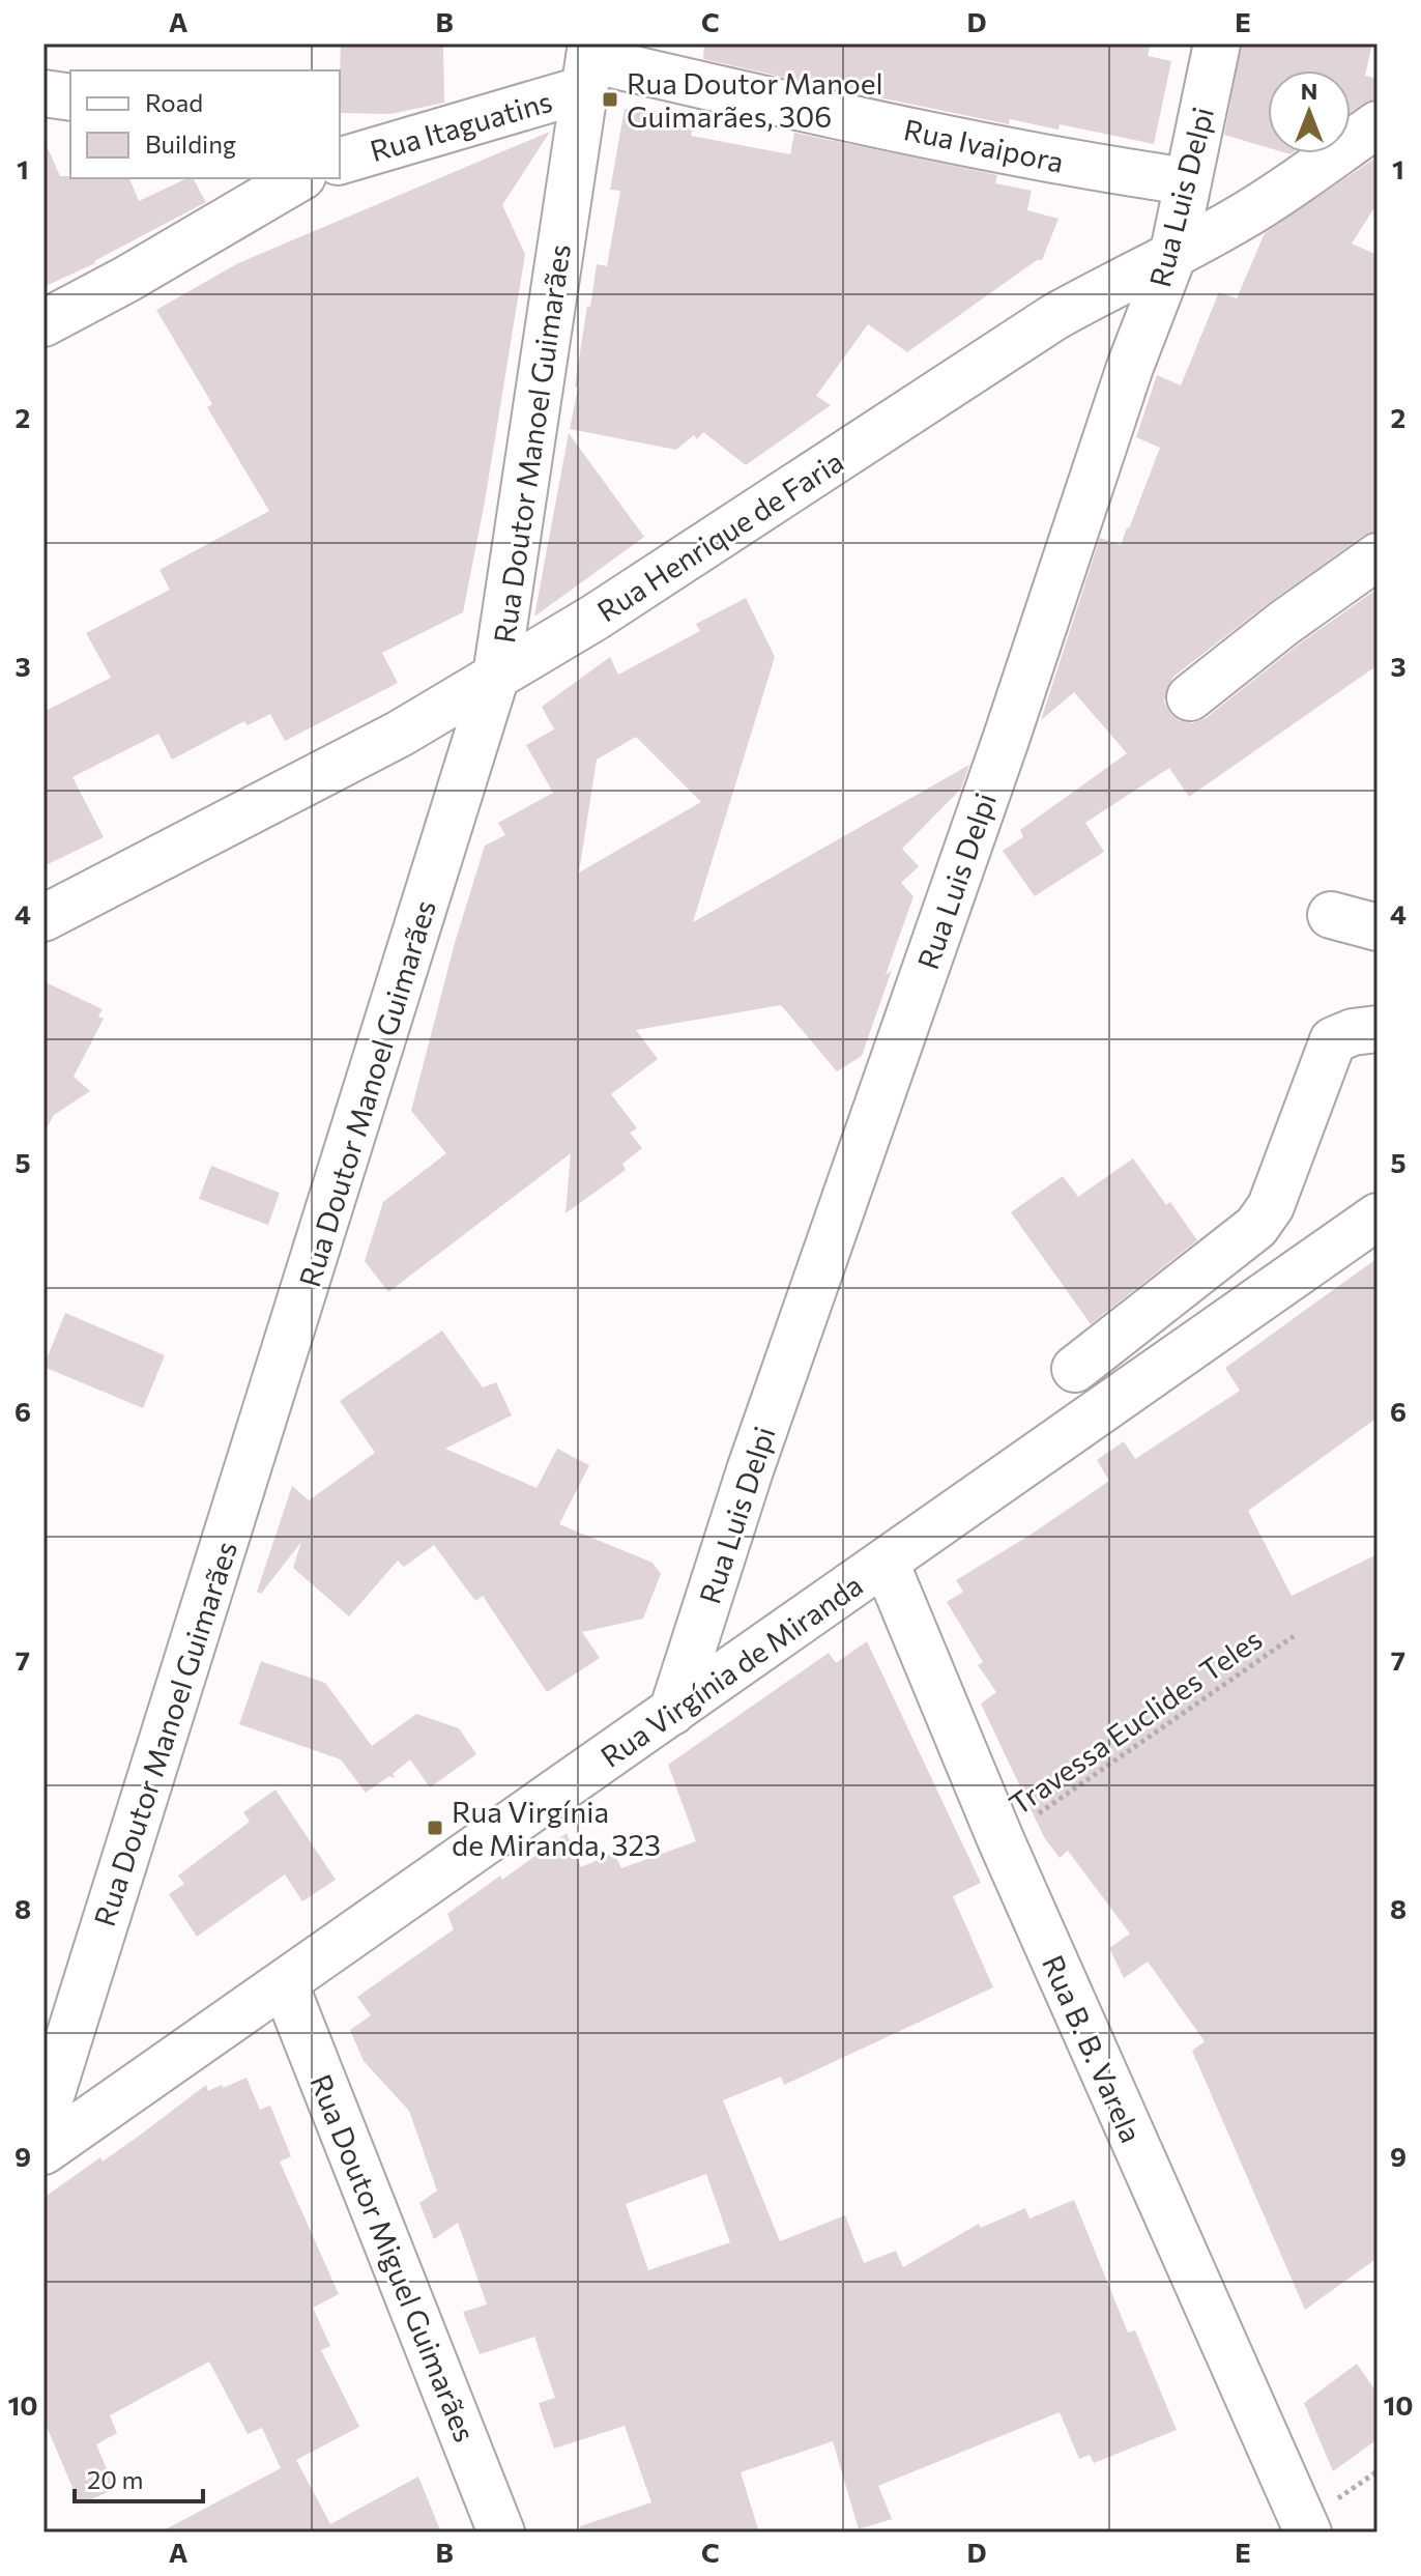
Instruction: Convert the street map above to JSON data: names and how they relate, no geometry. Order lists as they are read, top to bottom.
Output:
{
  "streets": {
    "street": [
      "Rua Itaguatins",
      "Rua Ivaipora",
      "Rua Luis Delpi",
      "Rua Doutor Manoel Guimarães",
      "Rua Henrique de Faria",
      "Rua Virgínia de Miranda",
      "Rua B. B. Varela",
      "Rua Doutor Miguel Guimarães"
    ],
    "path": ["Travessa Euclides Teles"]
  },
  "crossings": [
    ["Rua Itaguatins", "Rua Ivaipora"],
    ["Rua Itaguatins", "Rua Doutor Manoel Guimarães"],
    ["Rua Ivaipora", "Rua Luis Delpi"],
    ["Rua Ivaipora", "Rua Doutor Manoel Guimarães"],
    ["Rua Luis Delpi", "Rua Henrique de Faria"],
    ["Rua Luis Delpi", "Rua Virgínia de Miranda"],
    ["Rua Doutor Manoel Guimarães", "Rua Henrique de Faria"],
    ["Rua Virgínia de Miranda", "Rua B. B. Varela"],
    ["Rua Virgínia de Miranda", "Rua Doutor Miguel Guimarães"],
    ["Travessa Euclides Teles", "Rua B. B. Varela"]
  ],
  "places": {
    "transit": ["Rua Doutor Manoel Guimarães, 306", "Rua Virgínia de Miranda, 323"]
  },
  "legend": ["Road", "Building"],
  "scale_bar": "20 m",
  "north": "top",
  "grid": {
    "columns": [
      "A",
      "B",
      "C",
      "D",
      "E"
    ],
    "rows": [
      "1",
      "2",
      "3",
      "4",
      "5",
      "6",
      "7",
      "8",
      "9",
      "10"
    ]
  }
}
